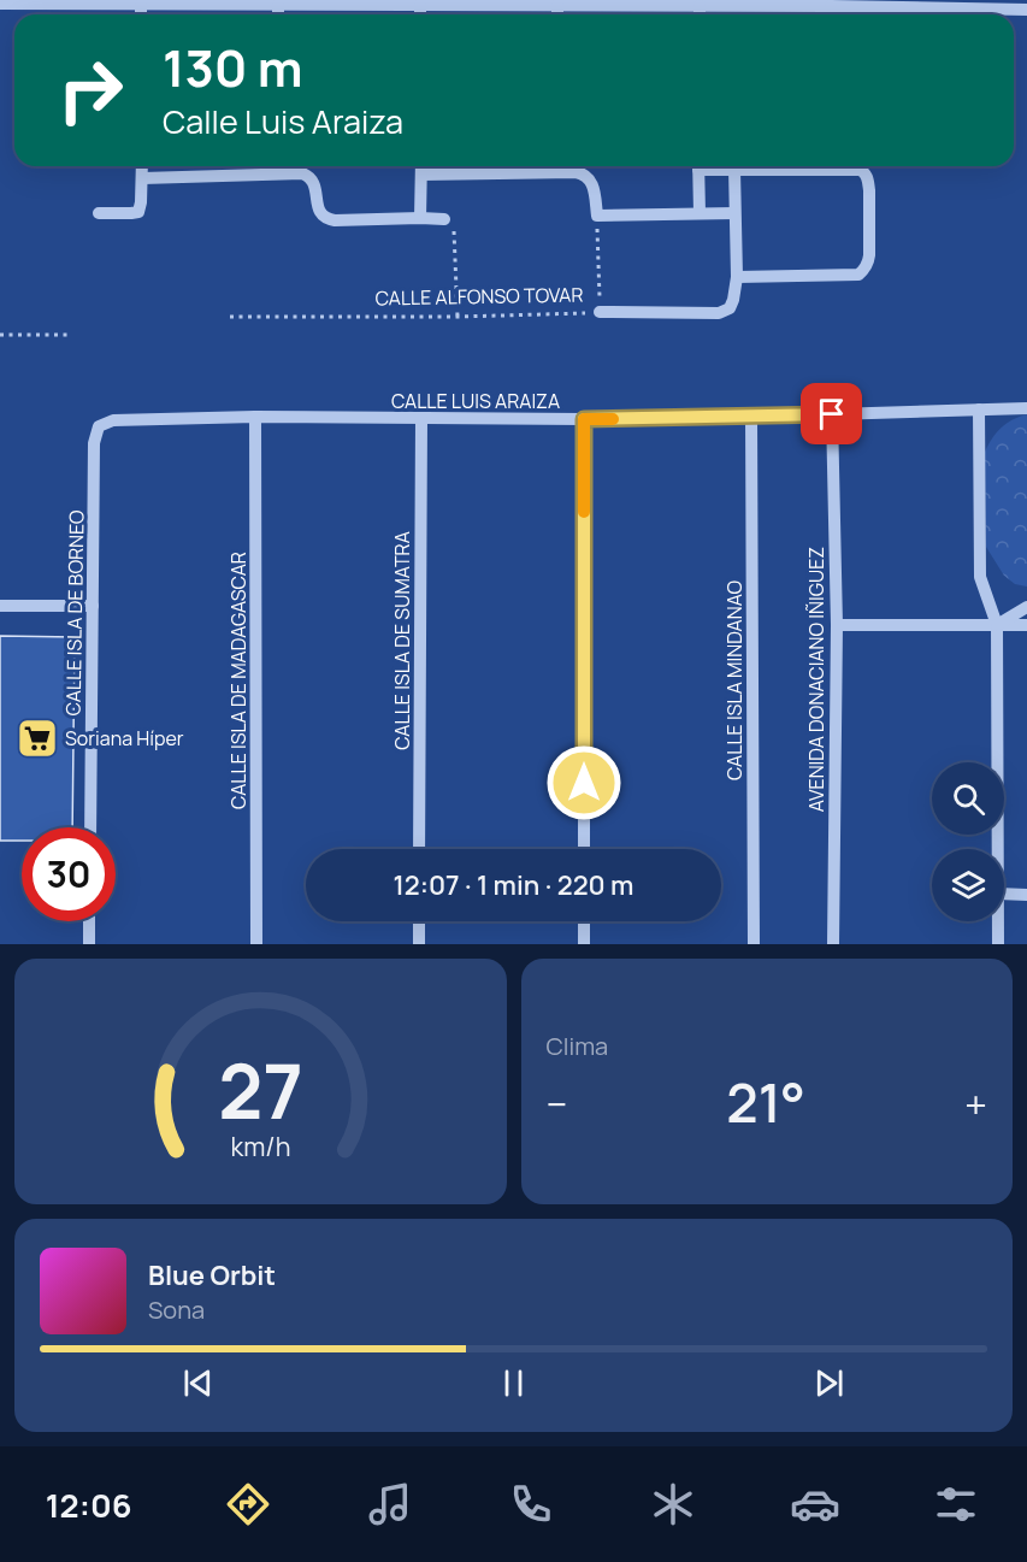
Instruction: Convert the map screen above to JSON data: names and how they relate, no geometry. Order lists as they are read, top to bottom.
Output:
{
  "streets": {
    "street": [
      "CALLE ALFONSO TOVAR",
      "CALLE LUIS ARAIZA",
      "CALLE ISLA DE BORNEO",
      "CALLE ISLA DE SUMATRA",
      "AVENIDA DONACIANO IÑIGUEZ",
      "CALLE ISLA DE MADAGASCAR",
      "CALLE ISLA MINDANAO"
    ]
  },
  "crossings": [
    ["CALLE LUIS ARAIZA", "CALLE ISLA DE BORNEO"],
    ["CALLE LUIS ARAIZA", "CALLE ISLA DE SUMATRA"],
    ["CALLE LUIS ARAIZA", "AVENIDA DONACIANO IÑIGUEZ"],
    ["CALLE LUIS ARAIZA", "CALLE ISLA DE MADAGASCAR"],
    ["CALLE LUIS ARAIZA", "CALLE ISLA MINDANAO"]
  ],
  "places": {
    "supermarket": ["Soriana Híper"]
  },
  "page": {
    "turn": ["130 m", "Calle Luis Araiza"],
    "limit": "30",
    "trip": "12:07 · 1 min · 220 m",
    "tile": "Clima",
    "heat": ["−", "21°", "+"],
    "song": ["Blue Orbit", "Sona"],
    "tabs": "12:06",
    "gauge": ["27", "km/h"]
  }
}
